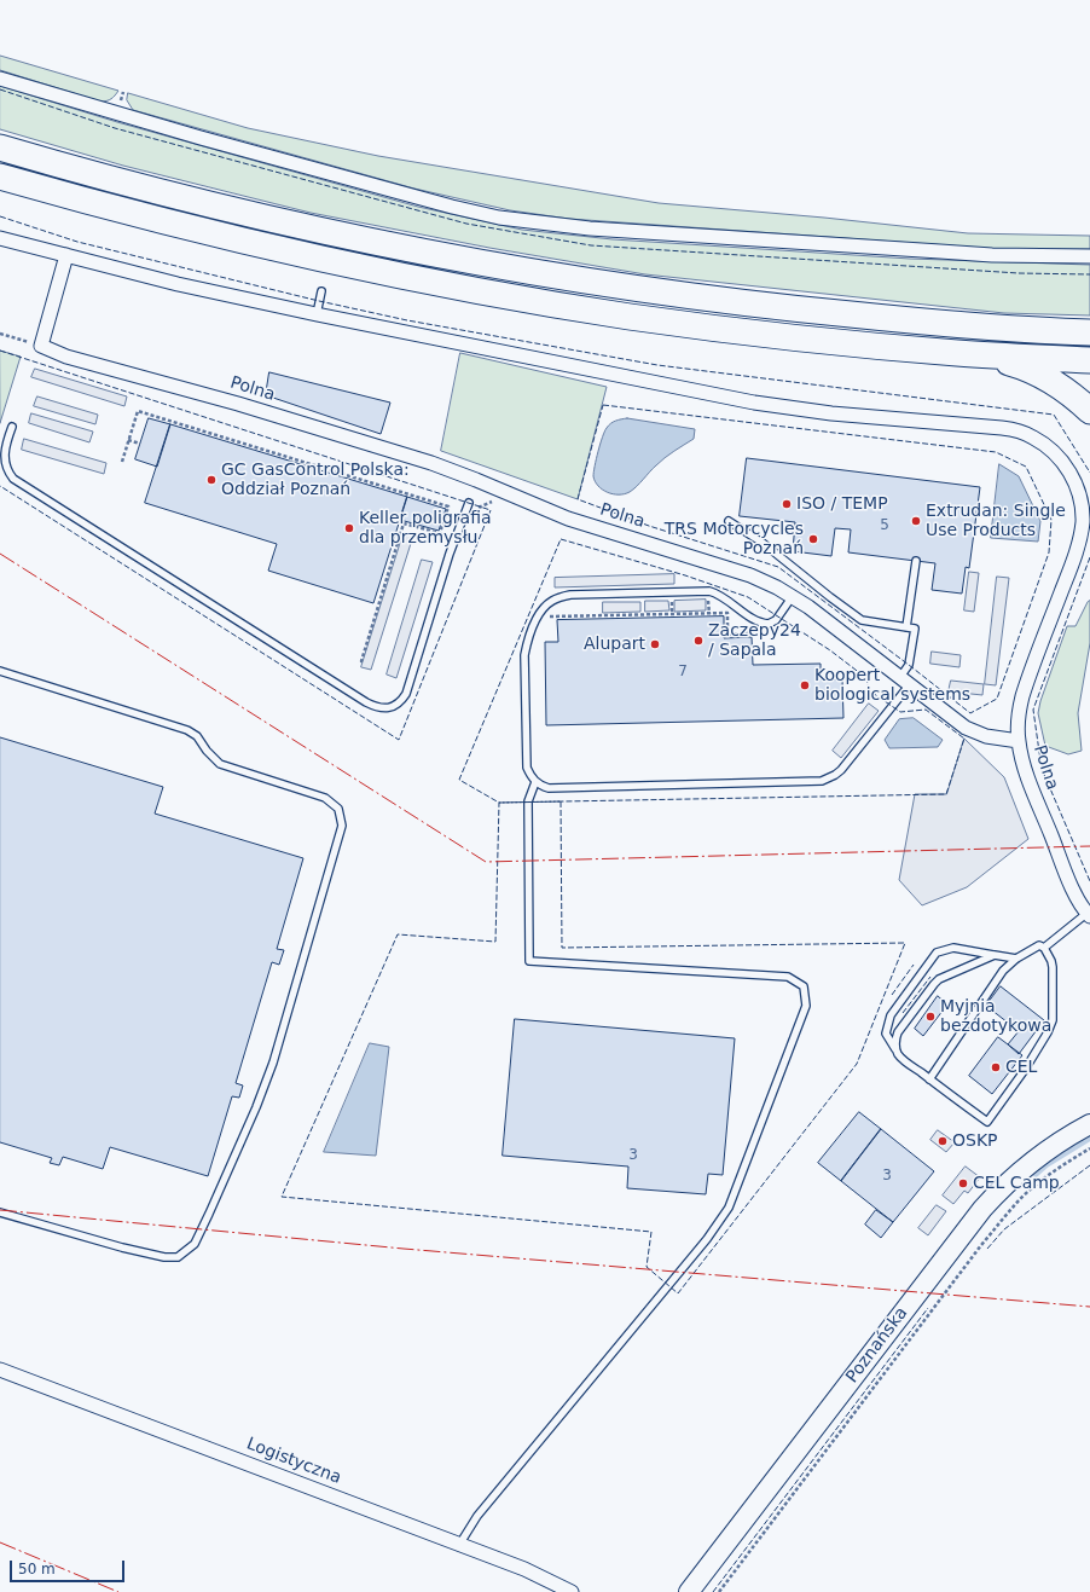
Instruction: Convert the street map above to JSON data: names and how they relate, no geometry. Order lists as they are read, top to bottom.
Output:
{
  "streets": {
    "street": ["Polna", "Poznańska", "Logistyczna"]
  },
  "places": [
    "GC GasControl Polska: Oddział Poznań",
    "ISO / TEMP",
    "Extrudan: Single Use Products",
    "Keller poligrafia dla przemysłu",
    "TRS Motorcycles Poznań",
    "Zaczepy24 / Sapala",
    "Alupart",
    "Koopert biological systems",
    "Myjnia bezdotykowa",
    "CEL",
    "OSKP",
    "CEL Camp"
  ],
  "house_numbers": [
    "5",
    "7",
    "3",
    "3"
  ],
  "scale_bar": "50 m"
}
